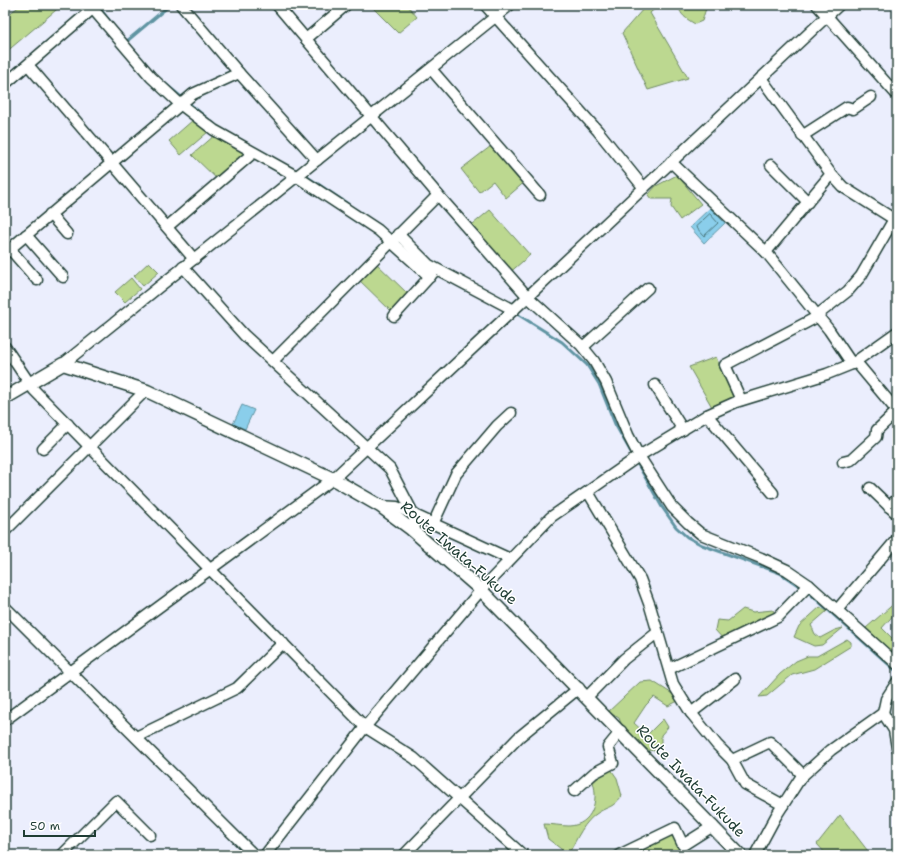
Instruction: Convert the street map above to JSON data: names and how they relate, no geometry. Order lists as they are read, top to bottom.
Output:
{
  "streets": {
    "main road": ["Route Iwata-Fukude"]
  },
  "scale_bar": "50 m"
}
